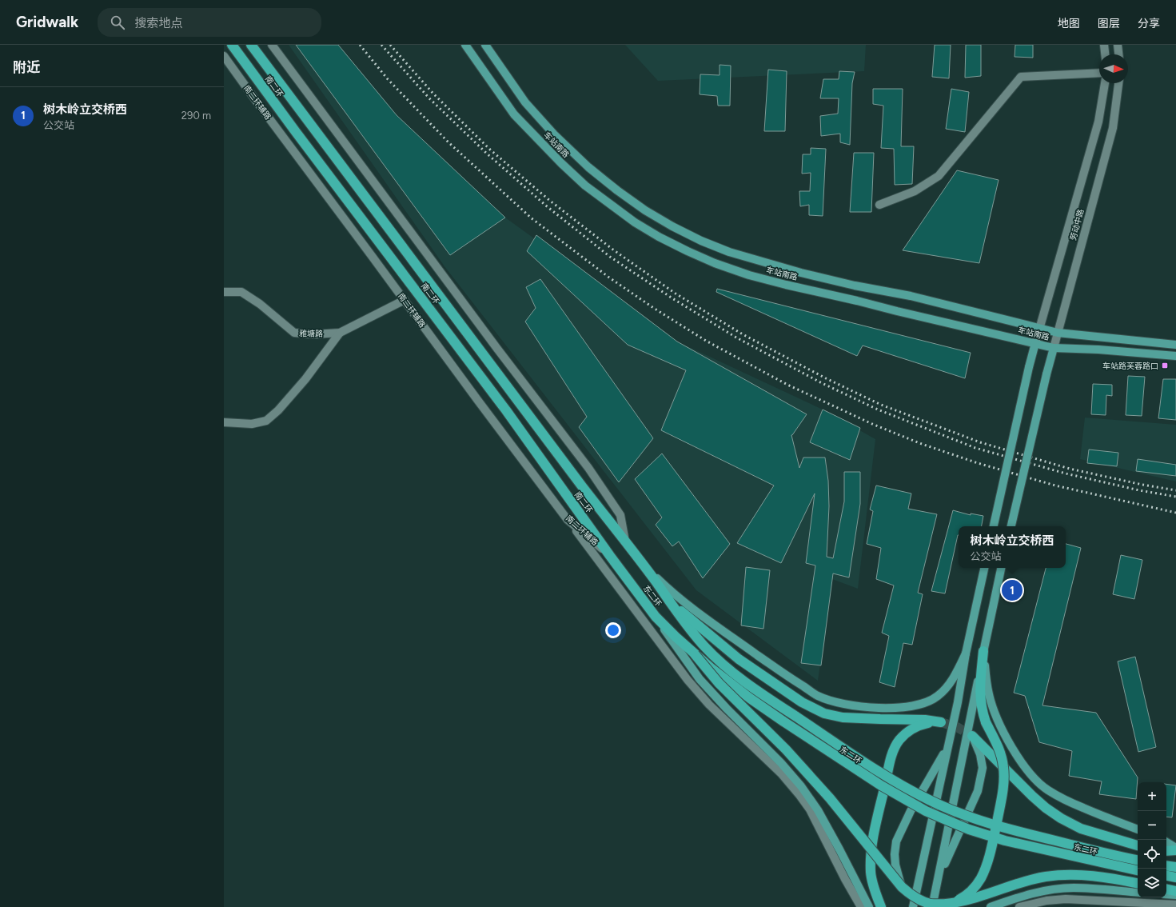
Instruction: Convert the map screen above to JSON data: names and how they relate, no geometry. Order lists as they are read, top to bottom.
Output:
{
  "streets": {
    "highway": ["南二环", "东二环"],
    "main road": [
      "南二环辅路",
      "车站南路",
      "劳动中路",
      "雅塘路"
    ]
  },
  "crossings": [
    ["南二环", "南二环辅路"],
    ["南二环", "东二环"],
    ["南二环辅路", "雅塘路"],
    ["南二环辅路", "东二环"],
    ["车站南路", "劳动中路"]
  ],
  "places": {
    "transit": ["车站路芙蓉路口"]
  },
  "north": "right",
  "page": {
    "header": "Gridwalk",
    "search": "搜索地点",
    "nav": ["地图", "图层", "分享"],
    "heading": "附近",
    "list": [
      {
        "mark": "1",
        "name": "树木岭立交桥西",
        "note": "公交站",
        "value": "290 m"
      }
    ],
    "popup": ["树木岭立交桥西", "公交站"],
    "pins": "1",
    "map_buttons": ["+", "−"]
  }
}
